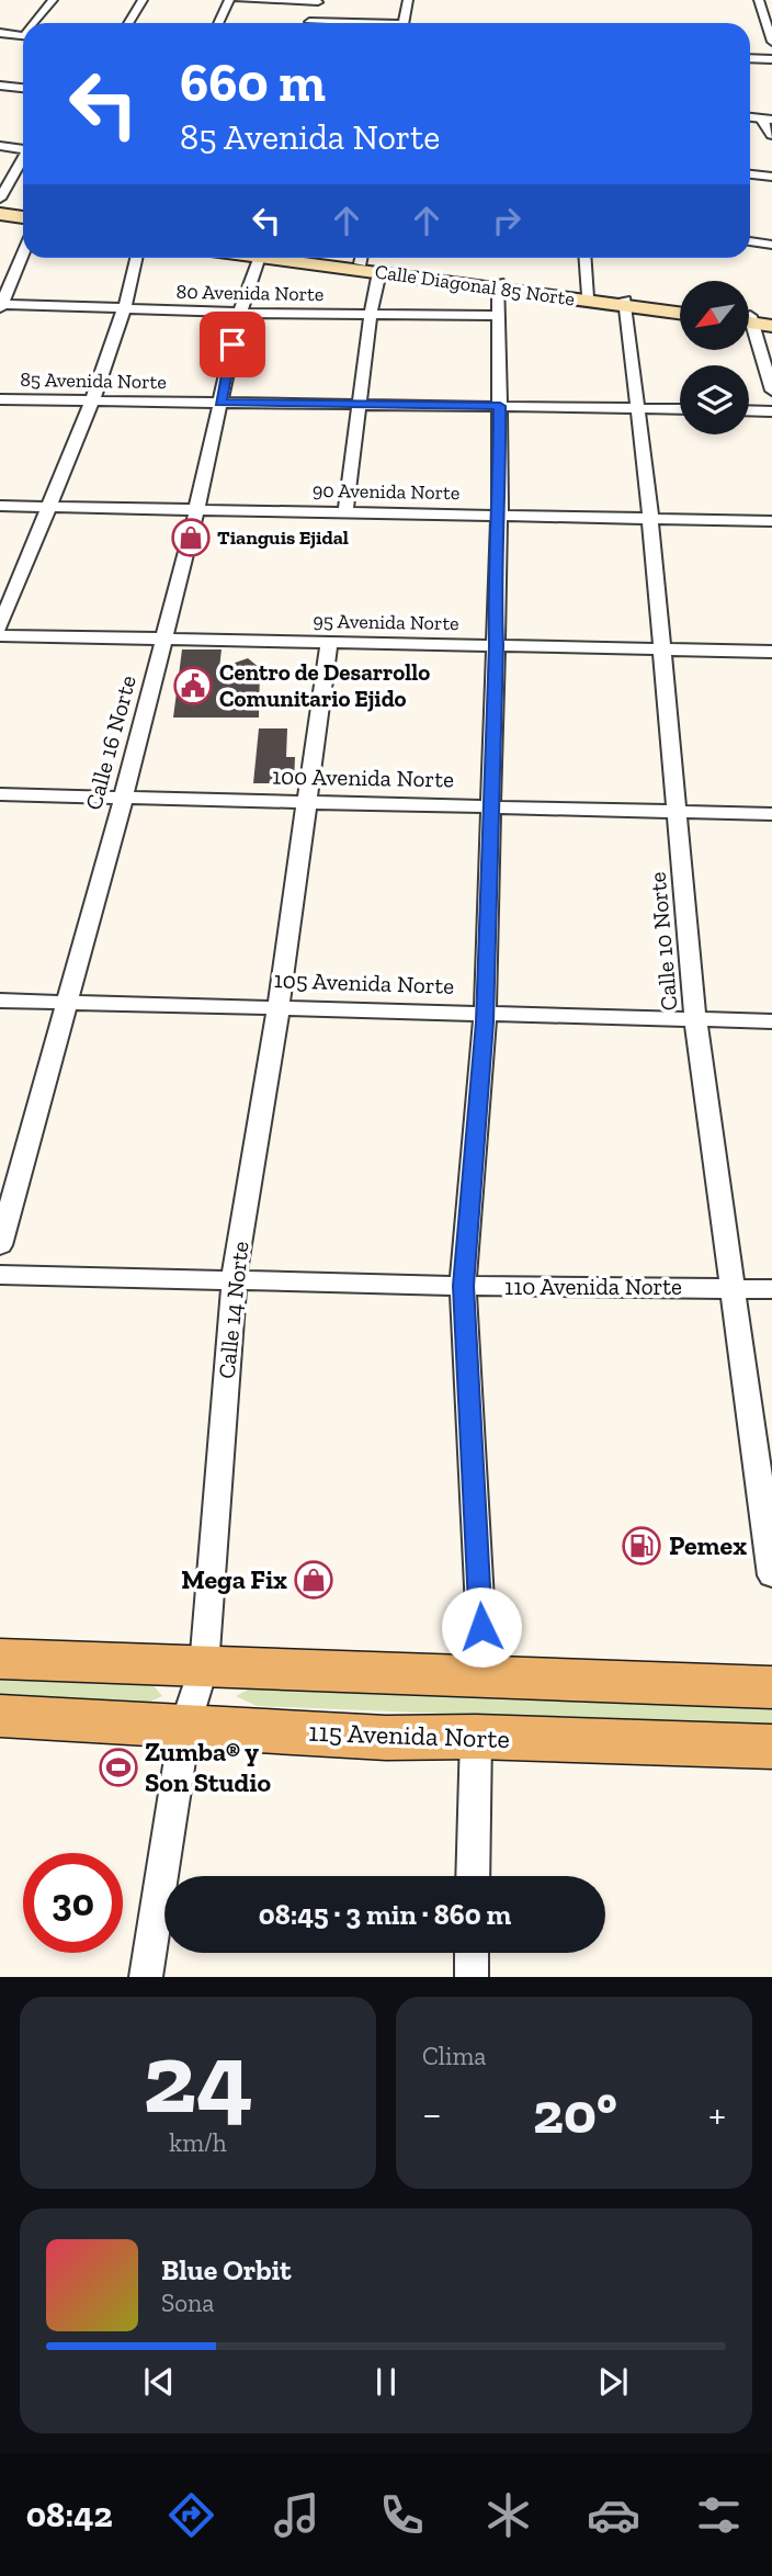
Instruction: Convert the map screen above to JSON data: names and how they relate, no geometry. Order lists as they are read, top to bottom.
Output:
{
  "streets": {
    "main road": ["Calle Diagonal 85 Norte", "115 Avenida Norte"],
    "street": [
      "80 Avenida Norte",
      "85 Avenida Norte",
      "90 Avenida Norte",
      "95 Avenida Norte",
      "Calle 16 Norte",
      "100 Avenida Norte",
      "Calle 10 Norte",
      "105 Avenida Norte",
      "110 Avenida Norte",
      "Calle 14 Norte"
    ]
  },
  "crossings": [
    ["Calle Diagonal 85 Norte", "Calle 10 Norte"],
    ["80 Avenida Norte", "Calle 16 Norte"],
    ["85 Avenida Norte", "Calle 16 Norte"],
    ["85 Avenida Norte", "Calle 10 Norte"],
    ["90 Avenida Norte", "Calle 16 Norte"],
    ["90 Avenida Norte", "Calle 10 Norte"],
    ["95 Avenida Norte", "Calle 16 Norte"],
    ["95 Avenida Norte", "Calle 10 Norte"],
    ["95 Avenida Norte", "Calle 14 Norte"],
    ["Calle 16 Norte", "100 Avenida Norte"],
    ["Calle 16 Norte", "105 Avenida Norte"],
    ["100 Avenida Norte", "Calle 10 Norte"],
    ["100 Avenida Norte", "Calle 14 Norte"],
    ["Calle 10 Norte", "105 Avenida Norte"],
    ["Calle 10 Norte", "110 Avenida Norte"],
    ["105 Avenida Norte", "Calle 14 Norte"],
    ["110 Avenida Norte", "Calle 14 Norte"],
    ["Calle 14 Norte", "115 Avenida Norte"]
  ],
  "places": {
    "shop": ["Tianguis Ejidal", "Mega Fix"],
    "public building": ["Centro de Desarrollo Comunitario Ejido"],
    "fuel station": ["Pemex"],
    "sports": ["Zumba® y Son Studio"]
  },
  "north": "bottom left",
  "page": {
    "turn": ["660 m", "85 Avenida Norte"],
    "limit": "30",
    "trip": "08:45 · 3 min · 860 m",
    "tile": [
      ["24", "km/h"],
      "Clima"
    ],
    "heat": ["−", "20°", "+"],
    "song": ["Blue Orbit", "Sona"],
    "tabs": "08:42"
  }
}
